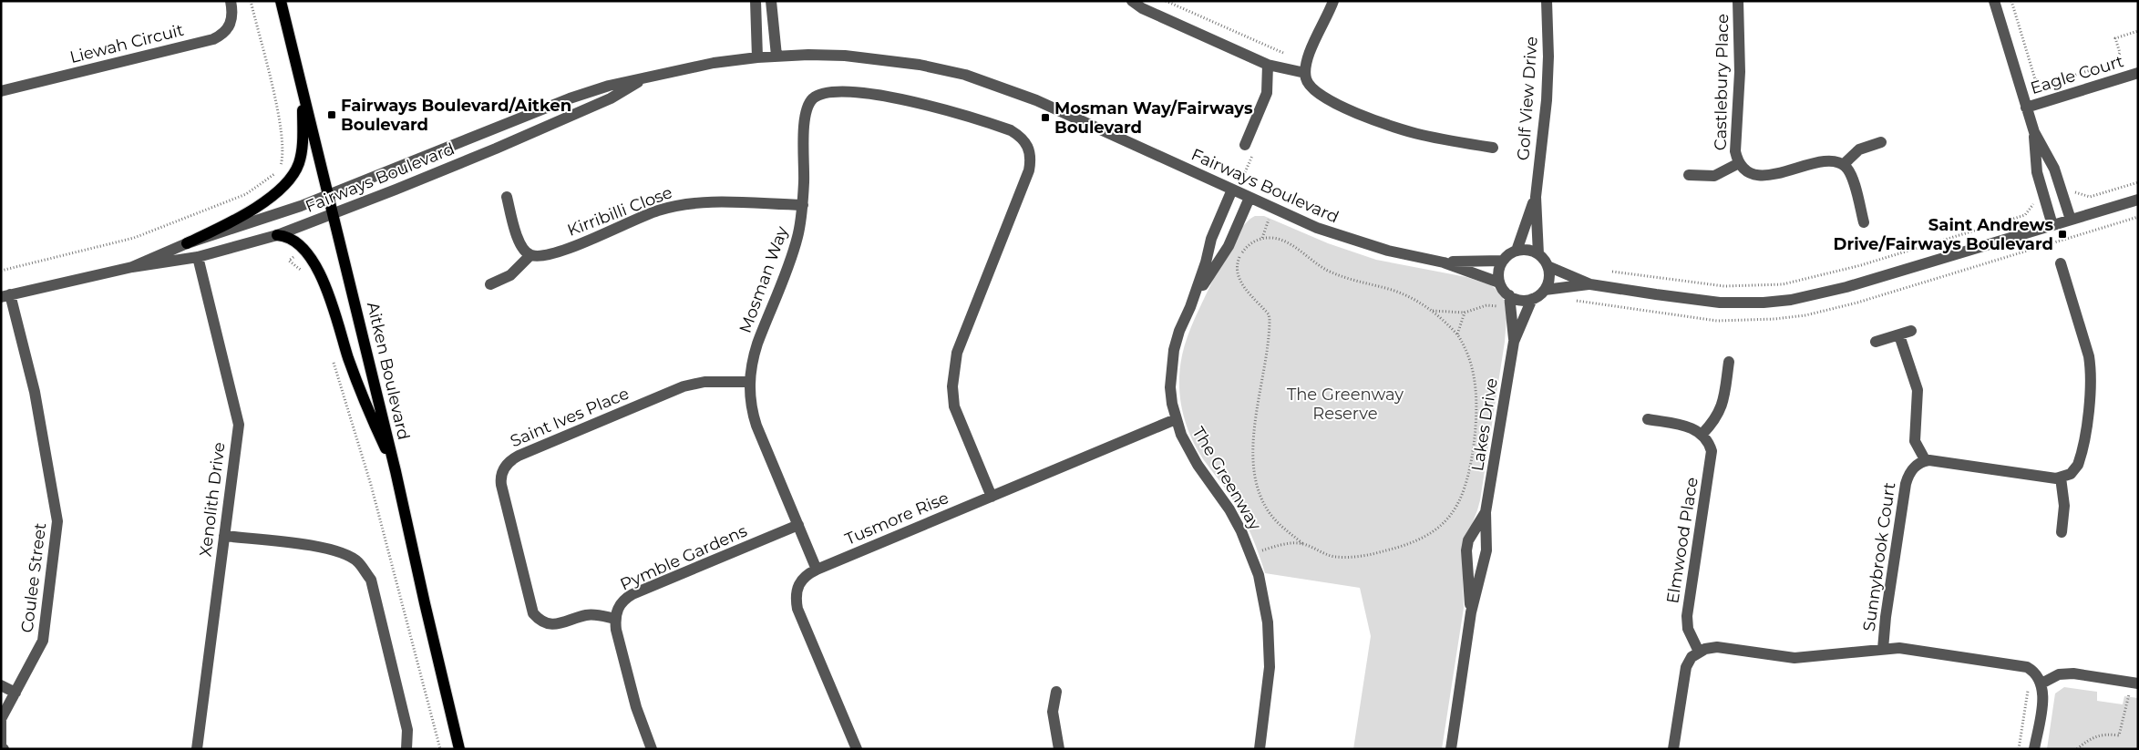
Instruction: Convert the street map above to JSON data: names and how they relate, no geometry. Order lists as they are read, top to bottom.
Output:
{
  "streets": {
    "main road": ["Aitken Boulevard"],
    "street": [
      "Liewah Circuit",
      "Eagle Court",
      "Castlebury Place",
      "Golf View Drive",
      "Fairways Boulevard",
      "Kirribilli Close",
      "Mosman Way",
      "Saint Ives Place",
      "Lakes Drive",
      "The Greenway",
      "Xenolith Drive",
      "Tusmore Rise",
      "Elmwood Place",
      "Sunnybrook Court",
      "Pymble Gardens",
      "Coulee Street"
    ]
  },
  "crossings": [
    ["Golf View Drive", "Fairways Boulevard"],
    ["Golf View Drive", "Lakes Drive"],
    ["Fairways Boulevard", "Aitken Boulevard"],
    ["Fairways Boulevard", "Lakes Drive"],
    ["Fairways Boulevard", "The Greenway"],
    ["Fairways Boulevard", "Xenolith Drive"],
    ["Fairways Boulevard", "Coulee Street"],
    ["Kirribilli Close", "Mosman Way"],
    ["Mosman Way", "Saint Ives Place"],
    ["Mosman Way", "Tusmore Rise"],
    ["Mosman Way", "Pymble Gardens"],
    ["Saint Ives Place", "Pymble Gardens"],
    ["The Greenway", "Tusmore Rise"]
  ],
  "parks": ["The Greenway Reserve"],
  "places": {
    "transit": ["Fairways Boulevard/Aitken Boulevard", "Mosman Way/Fairways Boulevard", "Saint Andrews Drive/Fairways Boulevard"]
  }
}
